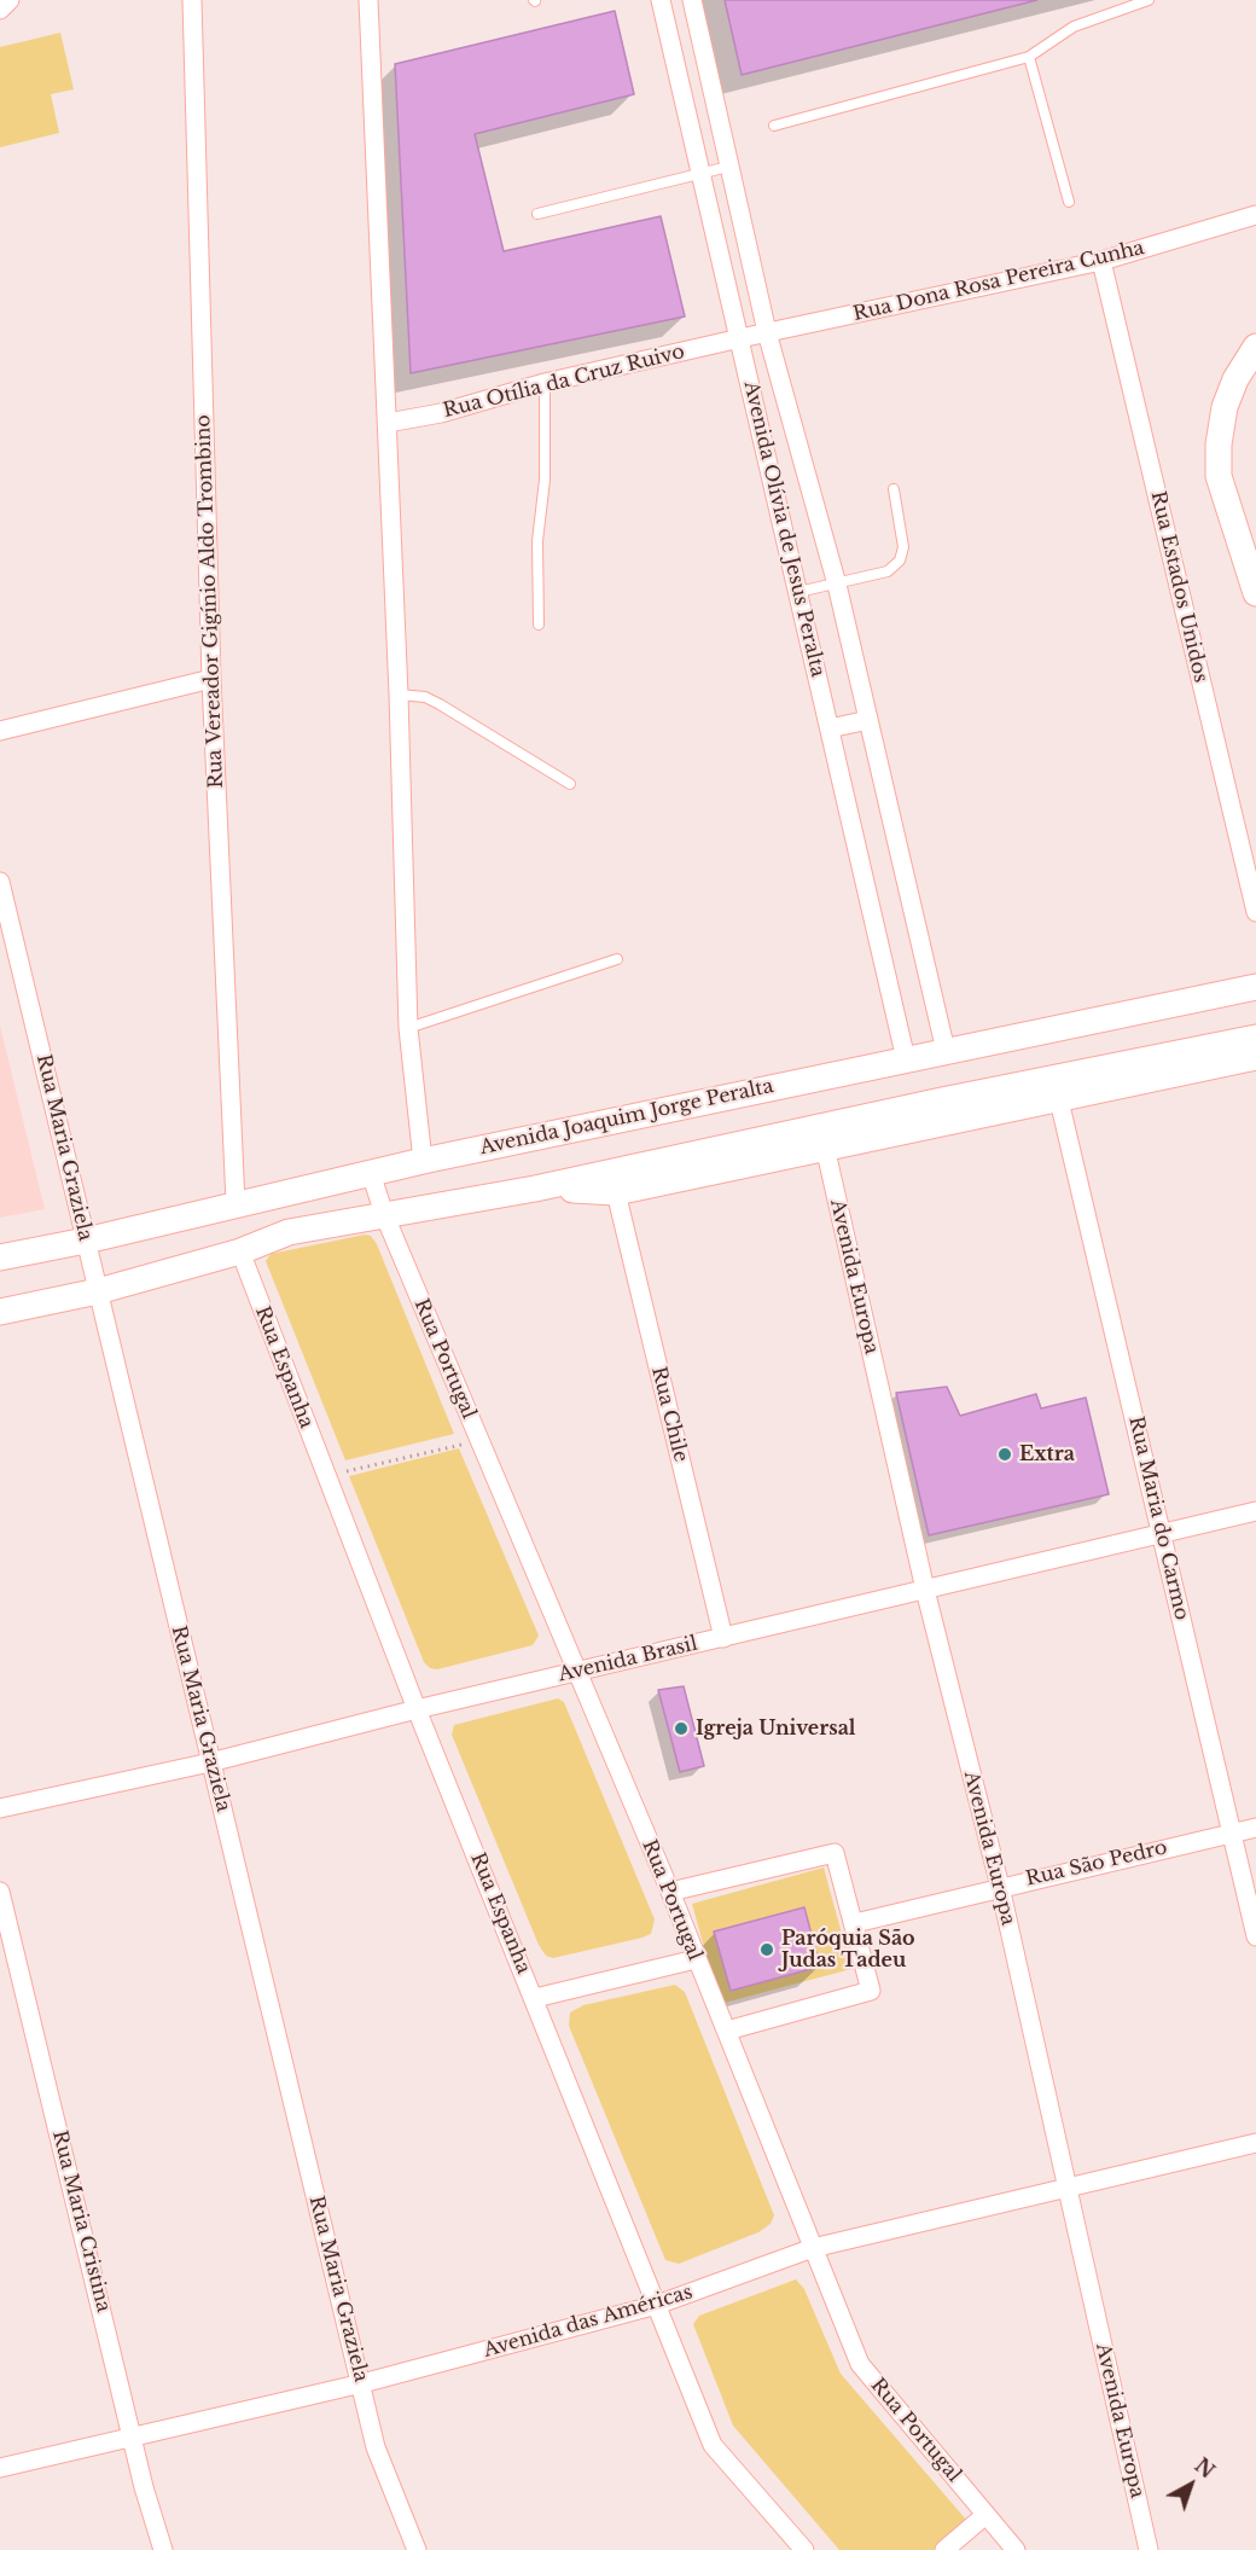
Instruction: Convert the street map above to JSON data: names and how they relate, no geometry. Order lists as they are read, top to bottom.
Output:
{
  "streets": {
    "street": [
      "Rua Dona Rosa Pereira Cunha",
      "Rua Otília da Cruz Ruivo",
      "Avenida Olívia de Jesus Peralta",
      "Rua Estados Unidos",
      "Rua Vereador Gigínio Aldo Trombino",
      "Avenida Joaquim Jorge Peralta",
      "Rua Maria Graziela",
      "Avenida Europa",
      "Rua Portugal",
      "Rua Espanha",
      "Rua Chile",
      "Rua Maria do Carmo",
      "Avenida Brasil",
      "Rua São Pedro",
      "Rua Maria Cristina",
      "Avenida das Américas"
    ]
  },
  "crossings": [
    ["Rua Dona Rosa Pereira Cunha", "Rua Otília da Cruz Ruivo"],
    ["Rua Dona Rosa Pereira Cunha", "Avenida Olívia de Jesus Peralta"],
    ["Rua Dona Rosa Pereira Cunha", "Rua Estados Unidos"],
    ["Rua Otília da Cruz Ruivo", "Avenida Olívia de Jesus Peralta"],
    ["Avenida Olívia de Jesus Peralta", "Avenida Joaquim Jorge Peralta"],
    ["Rua Vereador Gigínio Aldo Trombino", "Avenida Joaquim Jorge Peralta"],
    ["Avenida Joaquim Jorge Peralta", "Rua Maria Graziela"],
    ["Avenida Joaquim Jorge Peralta", "Rua Portugal"],
    ["Rua Maria Graziela", "Avenida Brasil"],
    ["Rua Maria Graziela", "Avenida das Américas"],
    ["Avenida Europa", "Avenida Brasil"],
    ["Avenida Europa", "Rua São Pedro"],
    ["Avenida Europa", "Avenida das Américas"],
    ["Rua Portugal", "Avenida Brasil"],
    ["Rua Portugal", "Avenida das Américas"],
    ["Rua Espanha", "Avenida Brasil"],
    ["Rua Espanha", "Avenida das Américas"],
    ["Rua Chile", "Avenida Brasil"],
    ["Rua Maria do Carmo", "Avenida Brasil"],
    ["Rua Maria do Carmo", "Rua São Pedro"],
    ["Rua Maria Cristina", "Avenida das Américas"]
  ],
  "places": ["Extra", "Igreja Universal", "Paróquia São Judas Tadeu"],
  "north": "top right"
}
